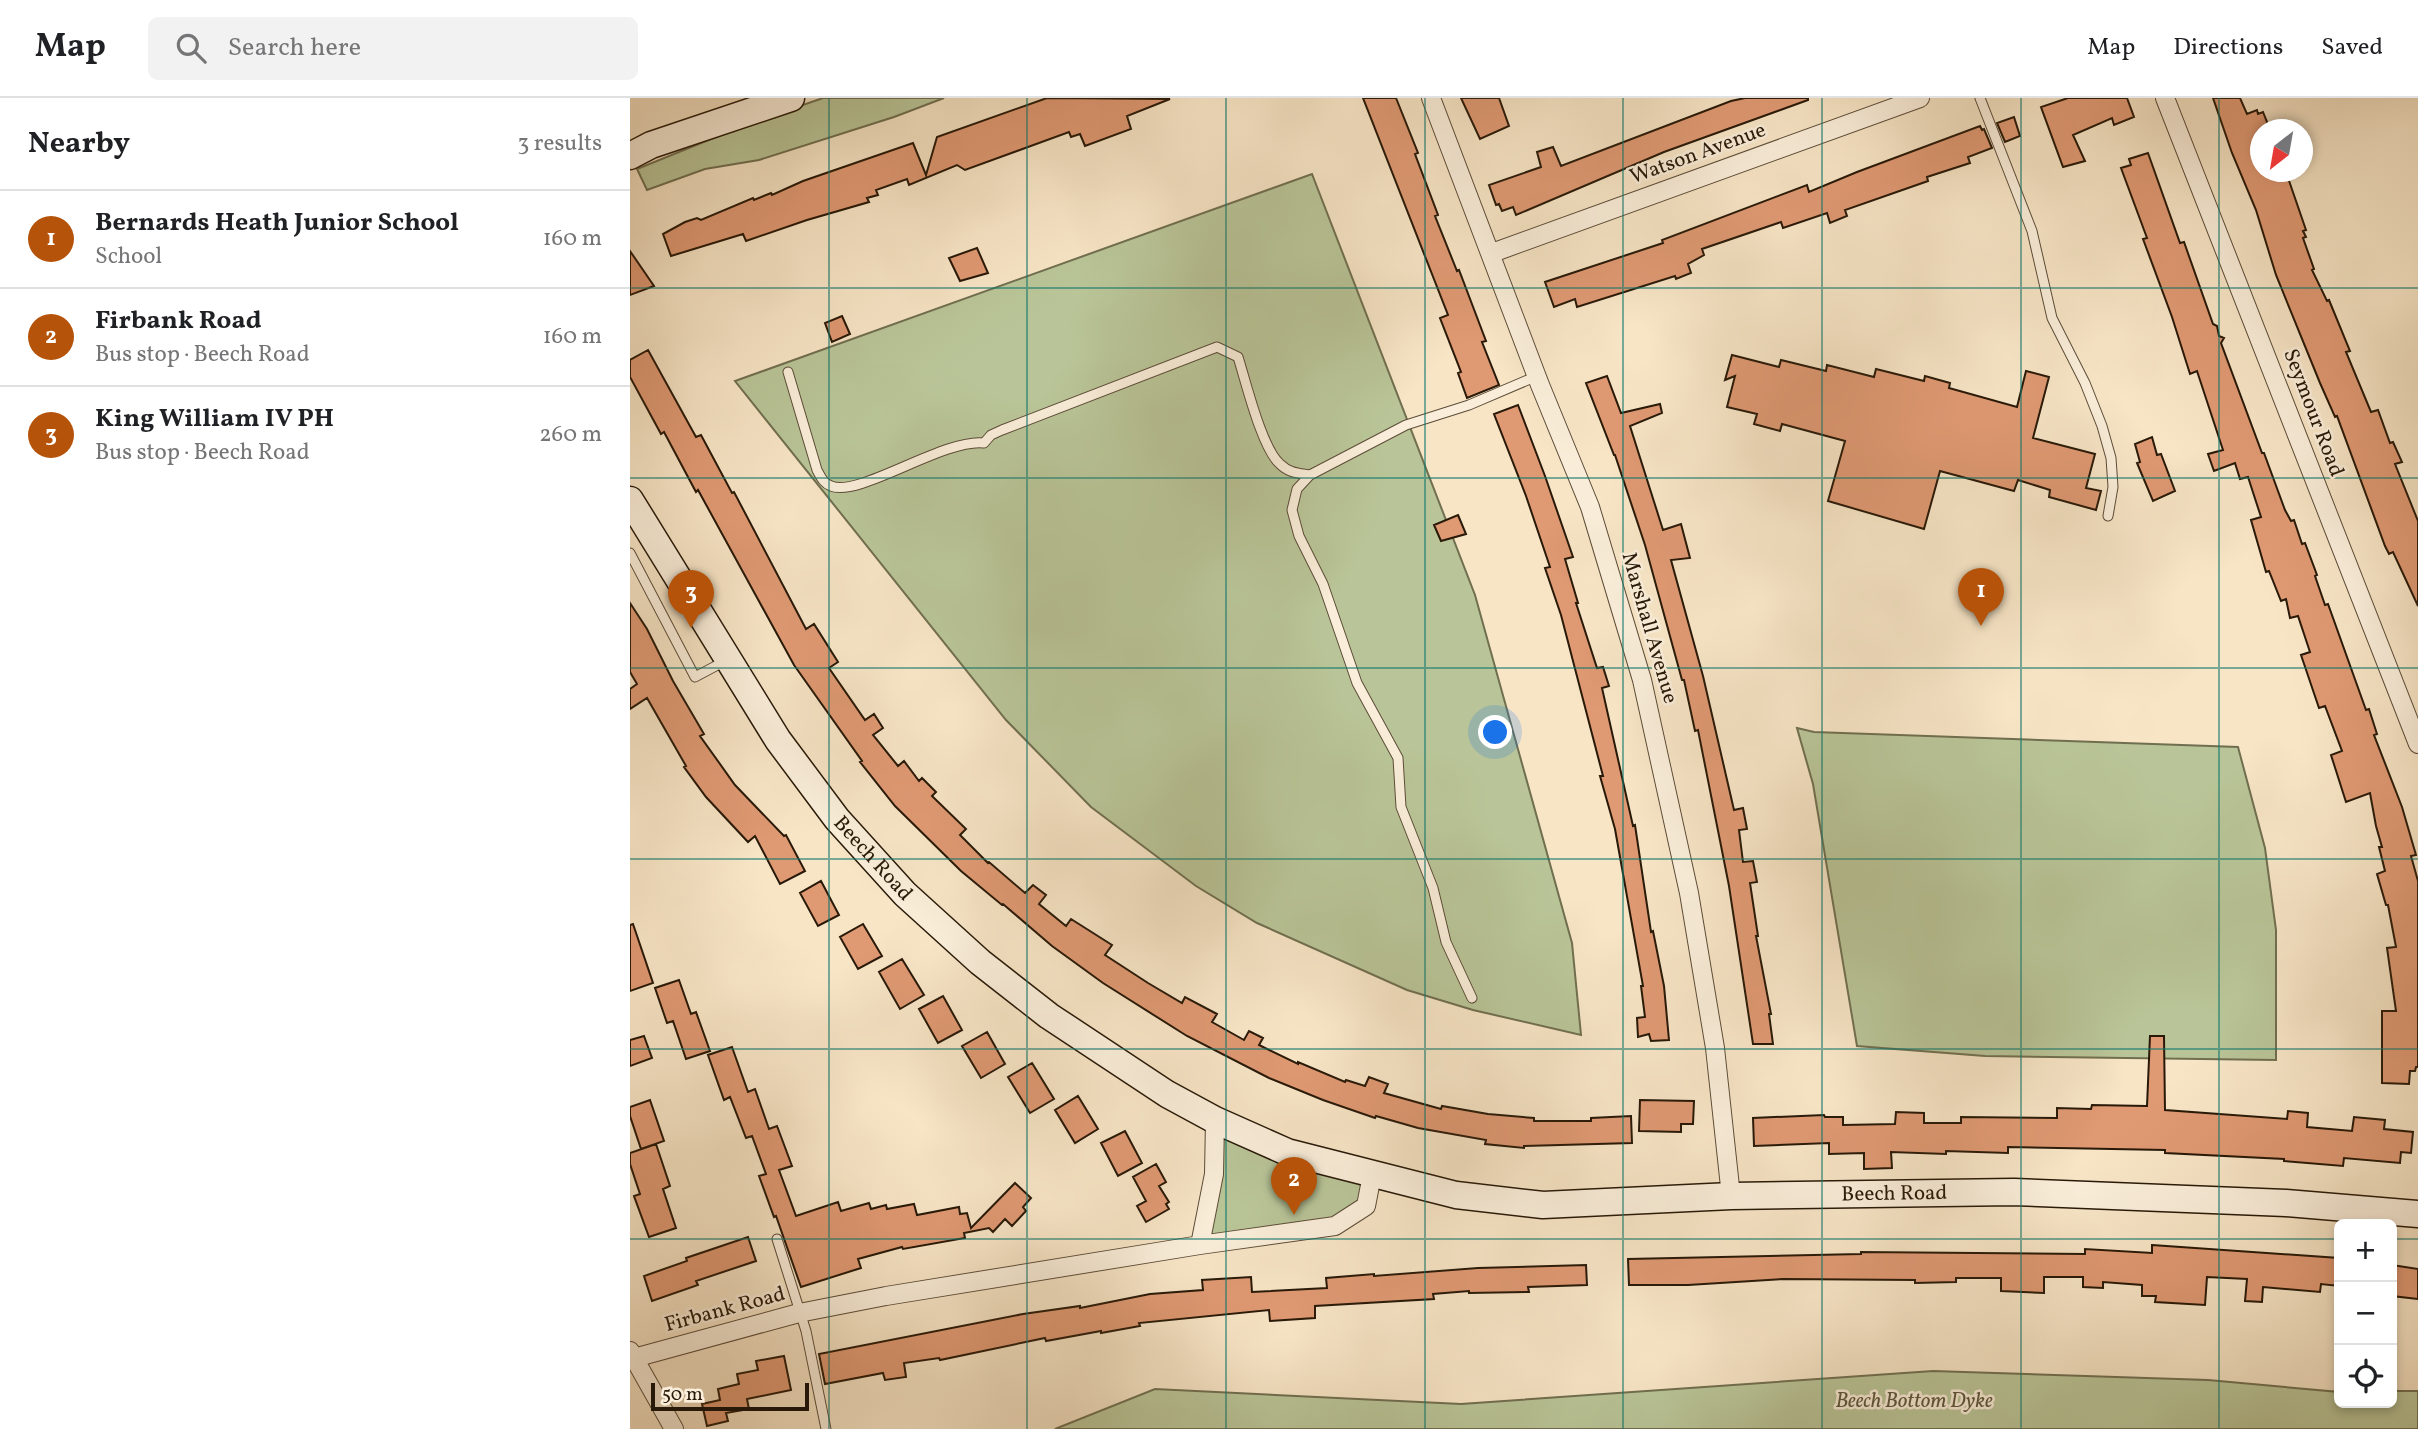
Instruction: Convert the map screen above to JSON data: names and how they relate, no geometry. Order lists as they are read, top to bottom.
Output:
{
  "streets": {
    "street": [
      "Watson Avenue",
      "Seymour Road",
      "Marshall Avenue",
      "Beech Road",
      "Firbank Road"
    ]
  },
  "crossings": [
    ["Watson Avenue", "Marshall Avenue"],
    ["Marshall Avenue", "Beech Road"]
  ],
  "parks": ["Beech Bottom Dyke"],
  "scale_bar": "50 m",
  "north": "bottom left",
  "page": {
    "header": "Map",
    "search": "Search here",
    "nav": ["Map", "Directions", "Saved"],
    "heading": ["Nearby", "3 results"],
    "list": [
      {
        "mark": "1",
        "name": "Bernards Heath Junior School",
        "note": "School",
        "value": "160 m"
      },
      {
        "mark": "2",
        "name": "Firbank Road",
        "note": "Bus stop · Beech Road",
        "value": "160 m"
      },
      {
        "mark": "3",
        "name": "King William IV PH",
        "note": "Bus stop · Beech Road",
        "value": "260 m"
      }
    ],
    "pins": ["1", "3", "2"],
    "map_buttons": ["+", "−"],
    "scale": "50 m"
  }
}
